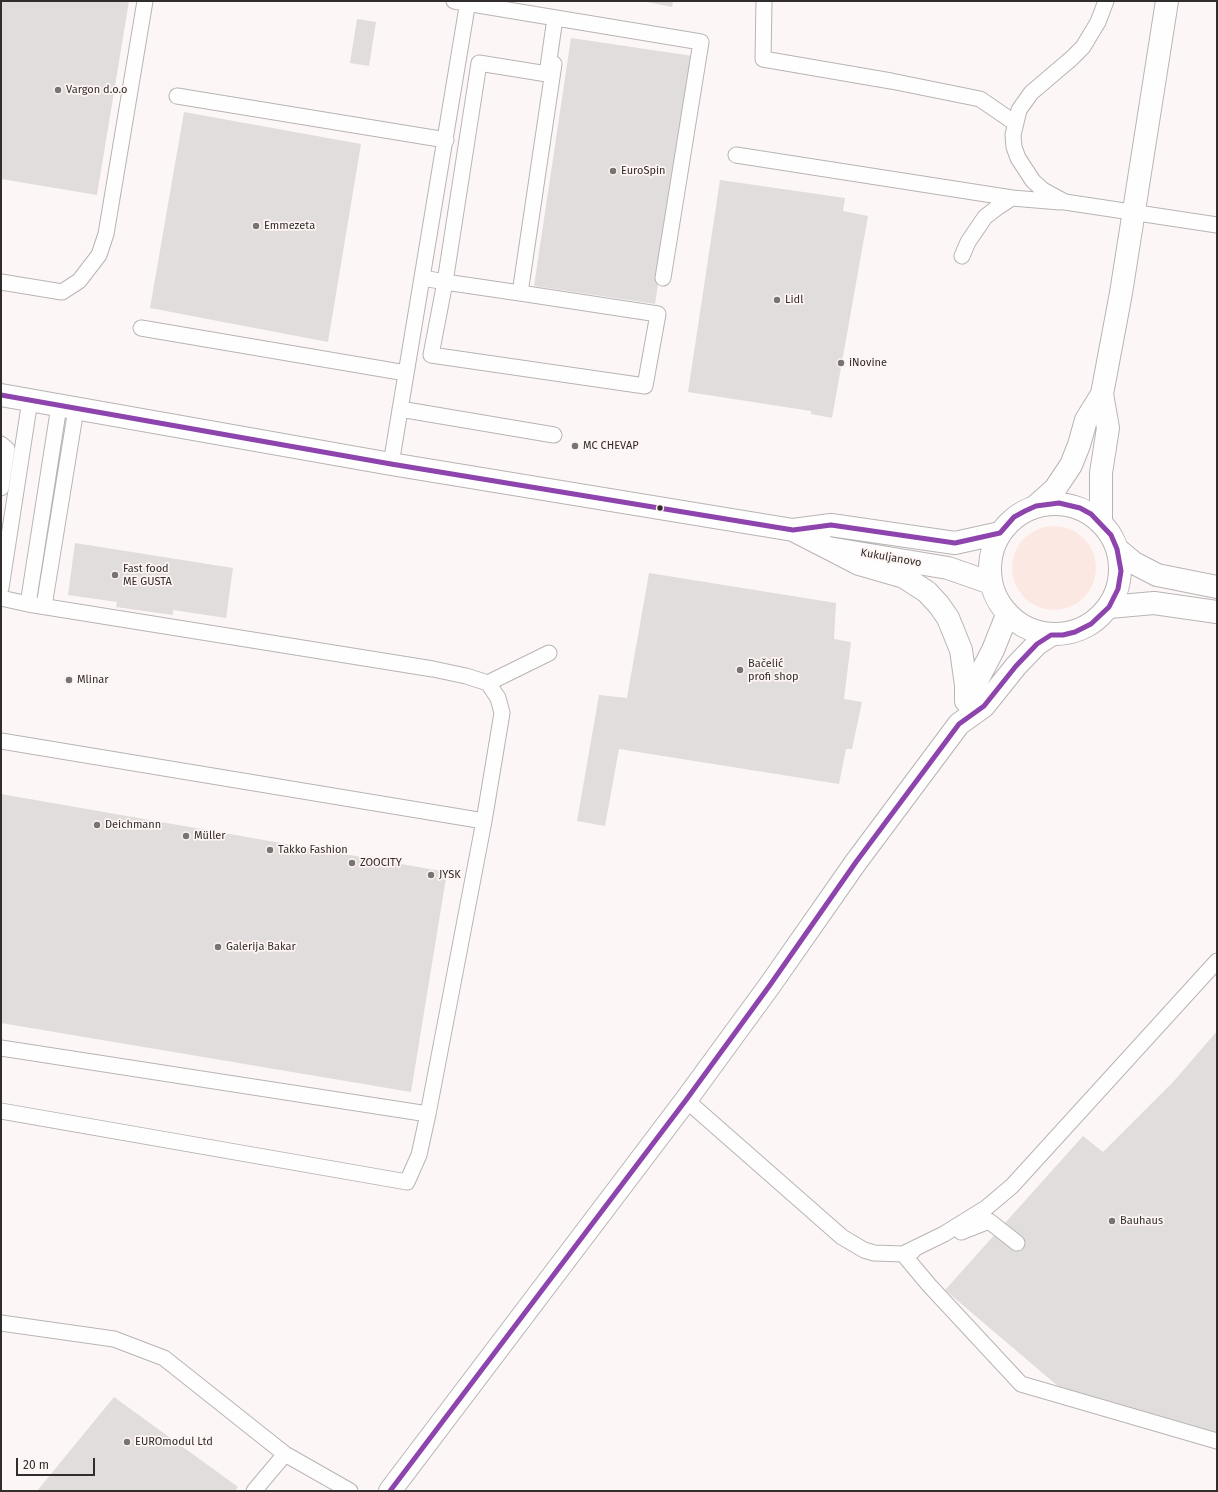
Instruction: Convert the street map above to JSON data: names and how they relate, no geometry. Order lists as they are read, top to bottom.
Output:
{
  "streets": {
    "street": ["Kukuljanovo"]
  },
  "places": [
    "Vargon d.o.o",
    "EuroSpin",
    "Emmezeta",
    "Lidl",
    "iNovine",
    "MC CHEVAP",
    "Fast food ME GUSTA",
    "Bačelić profi shop",
    "Mlinar",
    "Deichmann",
    "Müller",
    "Takko Fashion",
    "ZOOCITY",
    "JYSK",
    "Galerija Bakar",
    "Bauhaus",
    "EUROmodul Ltd"
  ],
  "scale_bar": "20 m"
}
